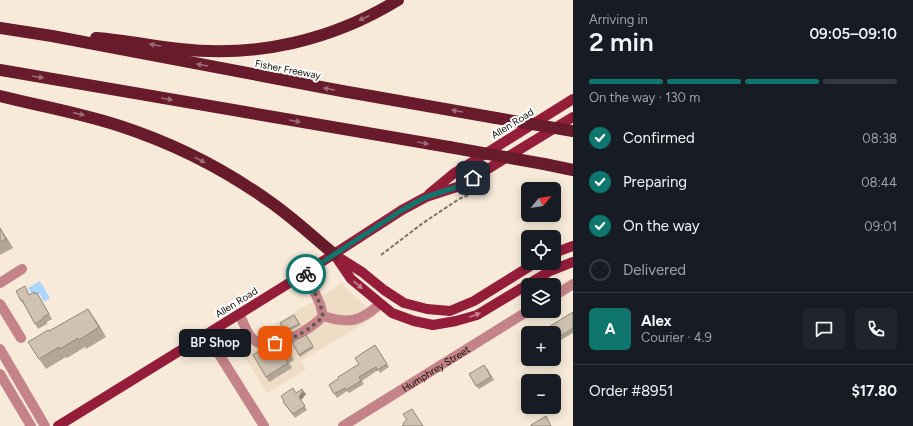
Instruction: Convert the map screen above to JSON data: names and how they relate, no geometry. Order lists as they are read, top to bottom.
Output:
{
  "streets": {
    "highway": ["Fisher Freeway"],
    "main road": ["Allen Road"],
    "street": ["Humphrey Street"]
  },
  "places": ["BP Shop"],
  "north": "top right",
  "page": {
    "heading": ["2 min", "Arriving in", "09:05–09:10"],
    "panel": [
      "Alex",
      "Courier · 4.9",
      "Order #8951",
      "$17.80"
    ],
    "bar": "On the way · 130 m",
    "list": [
      ["Confirmed", "08:38"],
      ["Preparing", "08:44"],
      ["On the way", "09:01"],
      "Delivered"
    ],
    "map_buttons": ["+", "−"],
    "round": "A",
    "bubble": "BP Shop"
  }
}
